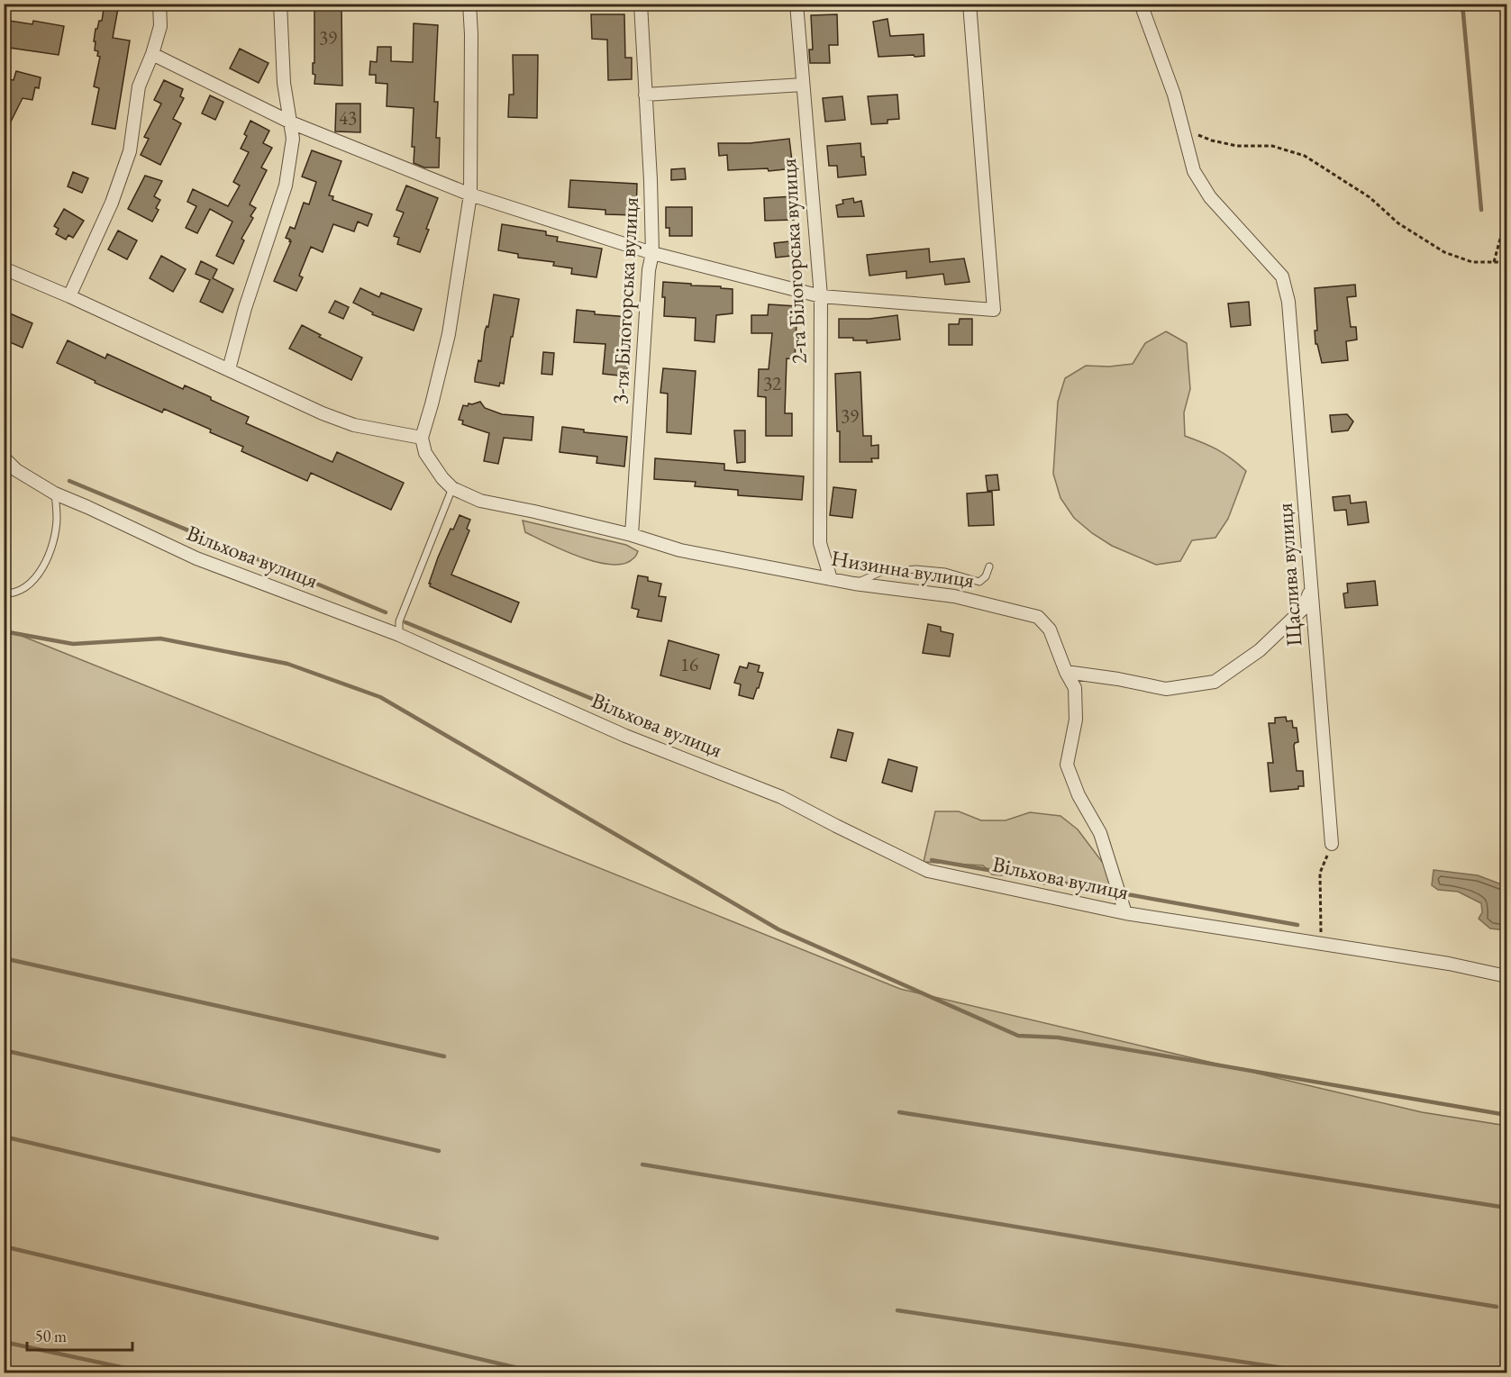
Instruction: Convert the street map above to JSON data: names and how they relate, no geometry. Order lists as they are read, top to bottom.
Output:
{
  "streets": {
    "street": [
      "2-га Білогорська вулиця",
      "3-тя Білогорська вулиця",
      "Вільхова вулиця",
      "Низинна вулиця",
      "Щаслива вулиця"
    ]
  },
  "crossings": [
    ["2-га Білогорська вулиця", "Низинна вулиця"],
    ["3-тя Білогорська вулиця", "Низинна вулиця"],
    ["Вільхова вулиця", "Низинна вулиця"]
  ],
  "house_numbers": [
    "39",
    "43",
    "32",
    "39",
    "16"
  ],
  "scale_bar": "50 m"
}
